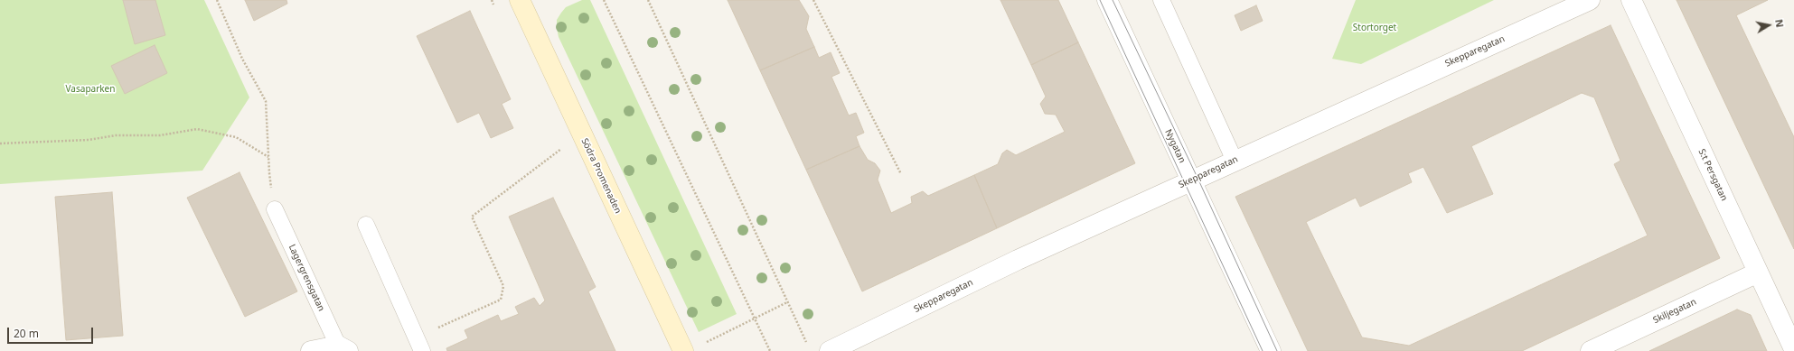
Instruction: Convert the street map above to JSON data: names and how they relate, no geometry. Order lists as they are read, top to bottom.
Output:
{
  "streets": {
    "main road": ["Södra Promenaden"],
    "street": [
      "Skepparegatan",
      "Nygatan",
      "S:t Persgatan",
      "Skiljegatan"
    ],
    "lane": ["Lagergrensgatan"]
  },
  "crossings": [
    ["Skepparegatan", "Nygatan"],
    ["S:t Persgatan", "Skiljegatan"]
  ],
  "parks": ["Stortorget", "Vasaparken"],
  "scale_bar": "20 m",
  "north": "right"
}
